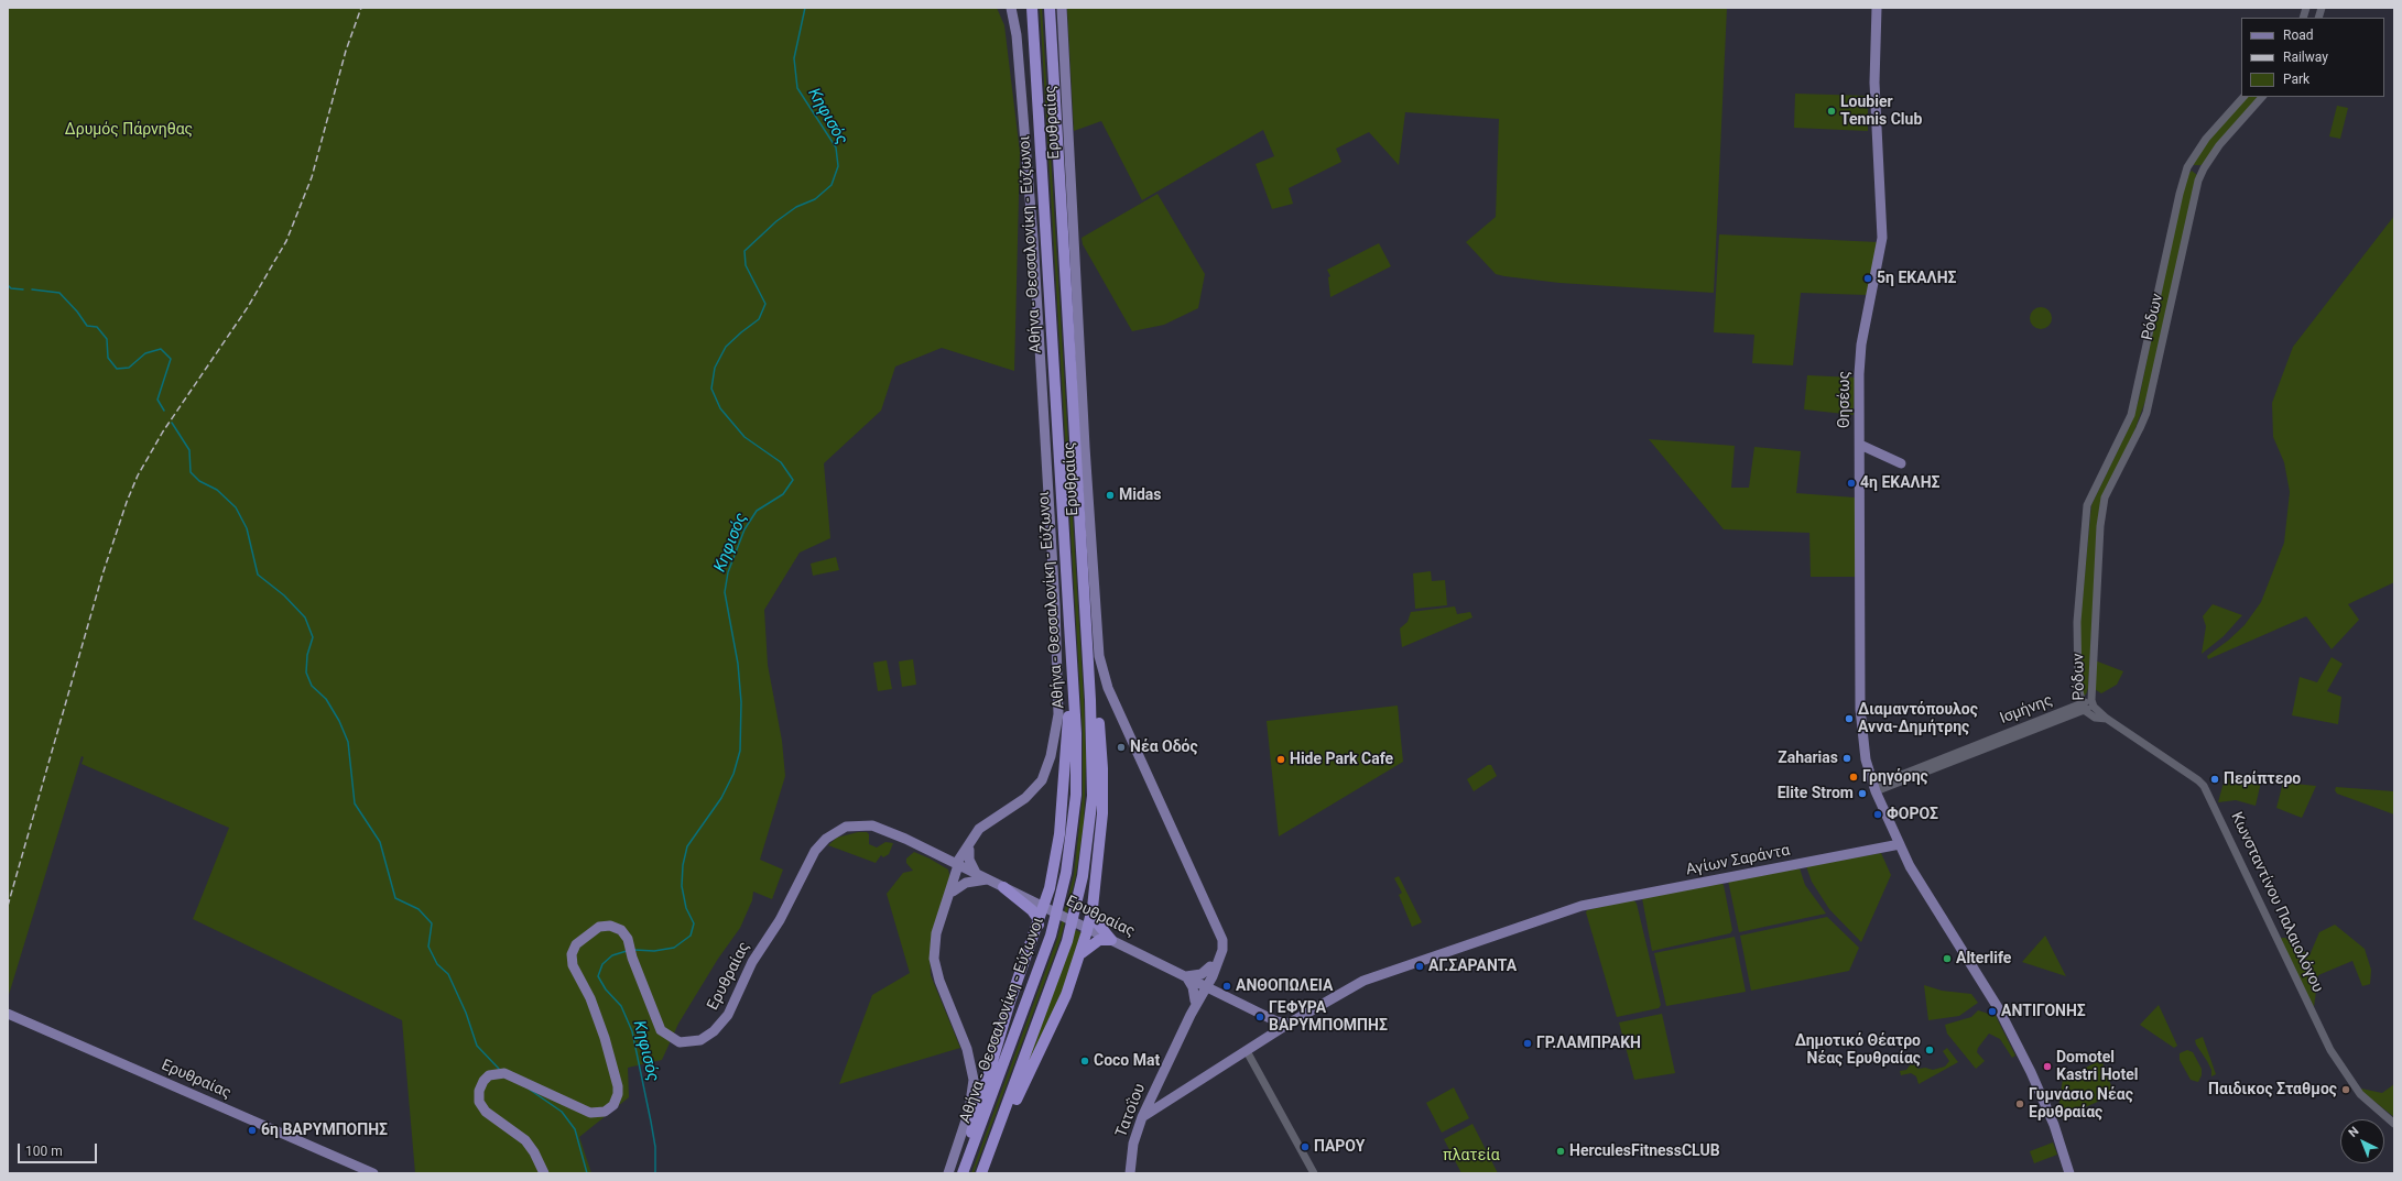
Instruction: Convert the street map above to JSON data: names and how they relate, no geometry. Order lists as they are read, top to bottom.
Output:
{
  "streets": {
    "highway": ["Αθήνα - Θεσσαλονίκη - Εύζωνοι"],
    "main road": [
      "Ερυθραίας",
      "Θησέως",
      "Αγίων Σαράντα",
      "Τατοΐου"
    ],
    "street": ["Ρόδων", "Ισμήνης", "Κωνσταντίνου Παλαιολόγου"]
  },
  "crossings": [
    ["Ερυθραίας", "Αγίων Σαράντα"],
    ["Ερυθραίας", "Τατοΐου"],
    ["Ρόδων", "Ισμήνης"],
    ["Ρόδων", "Κωνσταντίνου Παλαιολόγου"],
    ["Θησέως", "Ισμήνης"],
    ["Θησέως", "Αγίων Σαράντα"]
  ],
  "water": ["Κηφισός"],
  "parks": ["Δρυμός Πάρνηθας", "πλατεία"],
  "places": [
    "Loubier Tennis Club",
    "5η ΕΚΑΛΗΣ",
    "4η ΕΚΑΛΗΣ",
    "Midas",
    "Διαμαντόπουλος Αννα-Δημήτρης",
    "Νέα Οδός",
    "Zaharias",
    "Hide Park Cafe",
    "Γρηγόρης",
    "Περίπτερο",
    "Elite Strom",
    "ΦΟΡΟΣ",
    "Alterlife",
    "ΑΓ.ΣΑΡΑΝΤΑ",
    "ΑΝΘΟΠΩΛΕΙΑ",
    "ΑΝΤΙΓΟΝΗΣ",
    "ΓΕΦΥΡΑ ΒΑΡΥΜΠΟΜΠΗΣ",
    "ΓΡ.ΛΑΜΠΡΑΚΗ",
    "Δημοτικό Θέατρο Νέας Ερυθραίας",
    "Coco Mat",
    "Domotel Kastri Hotel",
    "Παιδικος Σταθμος",
    "Γυμνάσιο Νέας Ερυθραίας",
    "6η ΒΑΡΥΜΠΟΠΗΣ",
    "ΠΑΡΟΥ",
    "HerculesFitnessCLUB"
  ],
  "legend": ["Road", "Railway", "Park"],
  "scale_bar": "100 m",
  "north": "top left"
}
